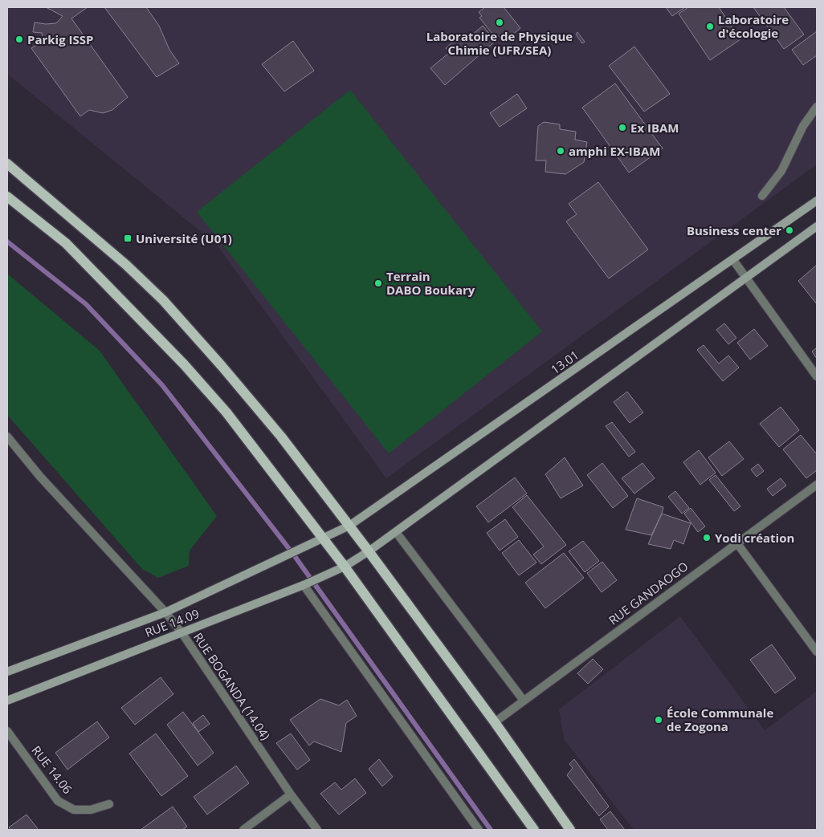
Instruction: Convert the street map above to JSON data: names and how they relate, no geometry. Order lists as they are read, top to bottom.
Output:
{
  "streets": {
    "street": [
      "13.01",
      "RUE GANDAOGO",
      "RUE 14.09",
      "RUE BOGANDA (14.04)",
      "RUE 14.06"
    ]
  },
  "crossings": [
    ["13.01", "RUE 14.09"],
    ["RUE 14.09", "RUE BOGANDA (14.04)"]
  ],
  "places": {
    "other": [
      "Laboratoire de Physique Chimie (UFR/SEA)",
      "Laboratoire d'écologie",
      "Parkig ISSP",
      "Ex IBAM",
      "amphi EX-IBAM",
      "Business center",
      "Terrain DABO Boukary",
      "Yodi création",
      "École Communale de Zogona"
    ],
    "transit": ["Université (U01)"]
  }
}
